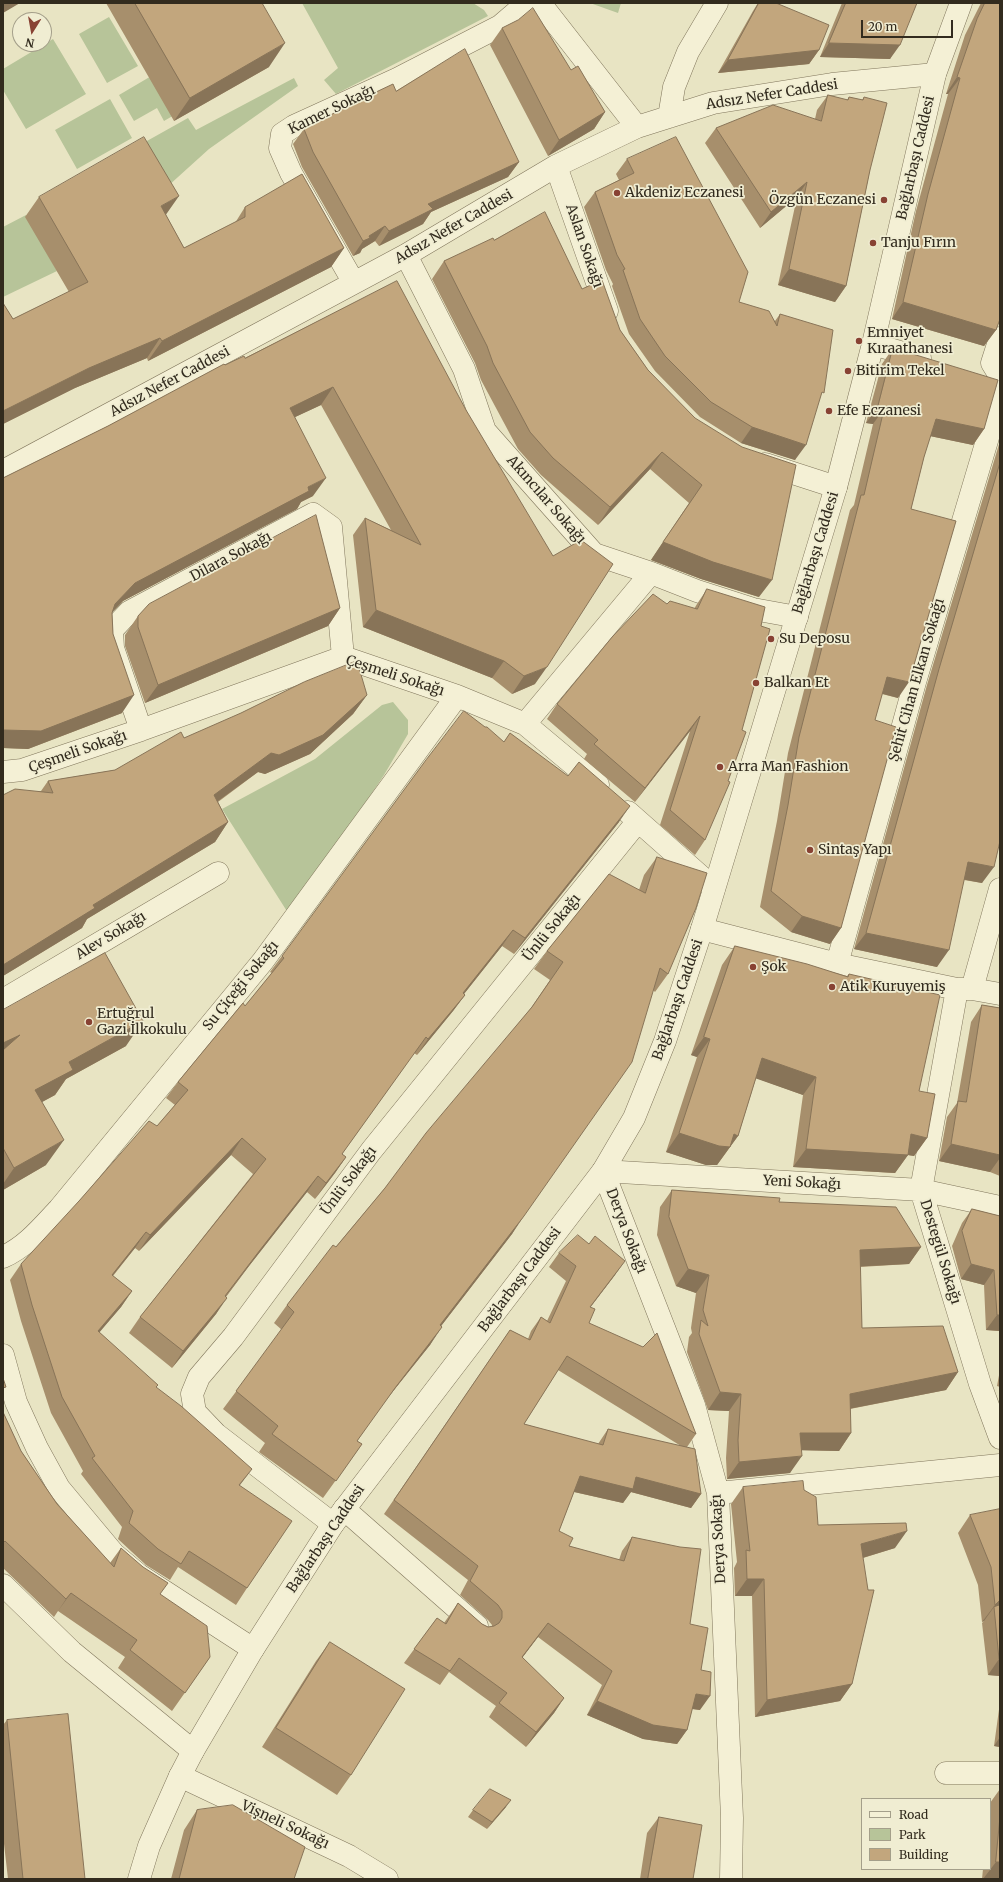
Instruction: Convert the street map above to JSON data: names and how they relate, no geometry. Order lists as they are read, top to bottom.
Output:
{
  "streets": {
    "street": [
      "Adsız Nefer Caddesi",
      "Kamer Sokağı",
      "Bağlarbaşı Caddesi",
      "Aslan Sokağı",
      "Akıncılar Sokağı",
      "Dilara Sokağı",
      "Çeşmeli Sokağı",
      "Şehit Cihan Elkan Sokağı",
      "Ünlü Sokağı",
      "Alev Sokağı",
      "Su Çiçeği Sokağı",
      "Yeni Sokağı",
      "Derya Sokağı",
      "Destegül Sokağı",
      "Vişneli Sokağı"
    ]
  },
  "crossings": [
    ["Adsız Nefer Caddesi", "Kamer Sokağı"],
    ["Adsız Nefer Caddesi", "Bağlarbaşı Caddesi"],
    ["Adsız Nefer Caddesi", "Aslan Sokağı"],
    ["Adsız Nefer Caddesi", "Akıncılar Sokağı"],
    ["Bağlarbaşı Caddesi", "Akıncılar Sokağı"],
    ["Bağlarbaşı Caddesi", "Çeşmeli Sokağı"],
    ["Bağlarbaşı Caddesi", "Ünlü Sokağı"],
    ["Bağlarbaşı Caddesi", "Yeni Sokağı"],
    ["Bağlarbaşı Caddesi", "Derya Sokağı"],
    ["Bağlarbaşı Caddesi", "Vişneli Sokağı"],
    ["Dilara Sokağı", "Çeşmeli Sokağı"],
    ["Çeşmeli Sokağı", "Ünlü Sokağı"],
    ["Çeşmeli Sokağı", "Su Çiçeği Sokağı"],
    ["Yeni Sokağı", "Derya Sokağı"],
    ["Yeni Sokağı", "Destegül Sokağı"]
  ],
  "places": [
    "Akdeniz Eczanesi",
    "Özgün Eczanesi",
    "Tanju Fırın",
    "Emniyet Kıraathanesi",
    "Bitirim Tekel",
    "Efe Eczanesi",
    "Su Deposu",
    "Balkan Et",
    "Arra Man Fashion",
    "Sintaş Yapı",
    "Şok",
    "Atik Kuruyemiş",
    "Ertuğrul Gazi İlkokulu"
  ],
  "legend": ["Road", "Park", "Building"],
  "scale_bar": "20 m",
  "north": "bottom"
}
